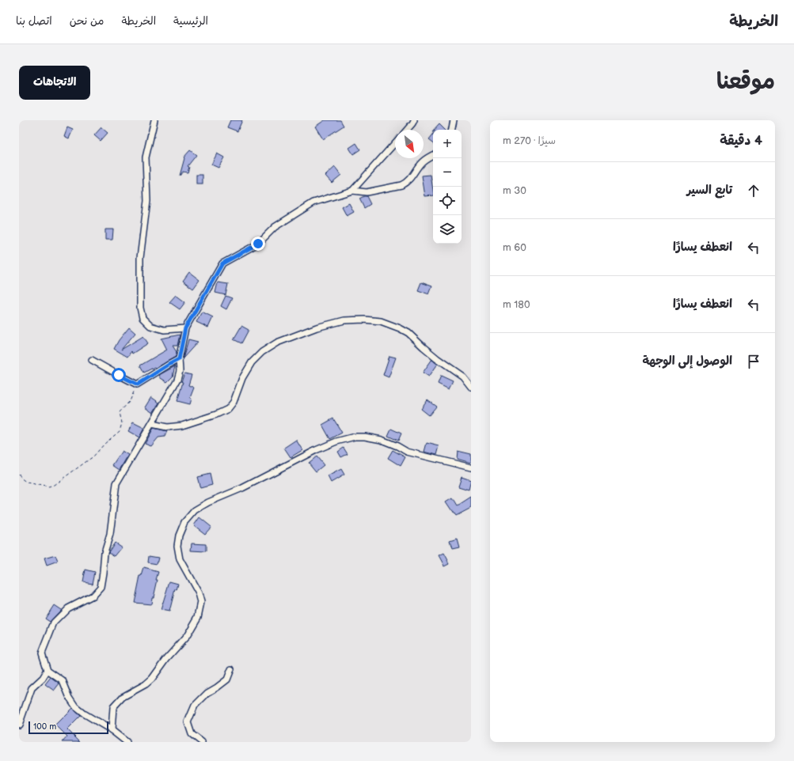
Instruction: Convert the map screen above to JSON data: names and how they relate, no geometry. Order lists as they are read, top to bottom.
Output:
{
  "scale_bar": "100 m",
  "north": "bottom right",
  "page": {
    "header": "الخريطة",
    "nav": [
      "الرئيسية",
      "الخريطة",
      "من نحن",
      "اتصل بنا"
    ],
    "title": "موقعنا",
    "buttons": "الاتجاهات",
    "heading": ["4 دقيقة", "سيرًا · 270 m"],
    "map_buttons": ["+", "−"],
    "list": [
      ["تابع السير", "30 m"],
      ["انعطف يسارًا", "60 m"],
      ["انعطف يسارًا", "180 m"],
      "الوصول إلى الوجهة"
    ],
    "scale": "100 m"
  }
}
